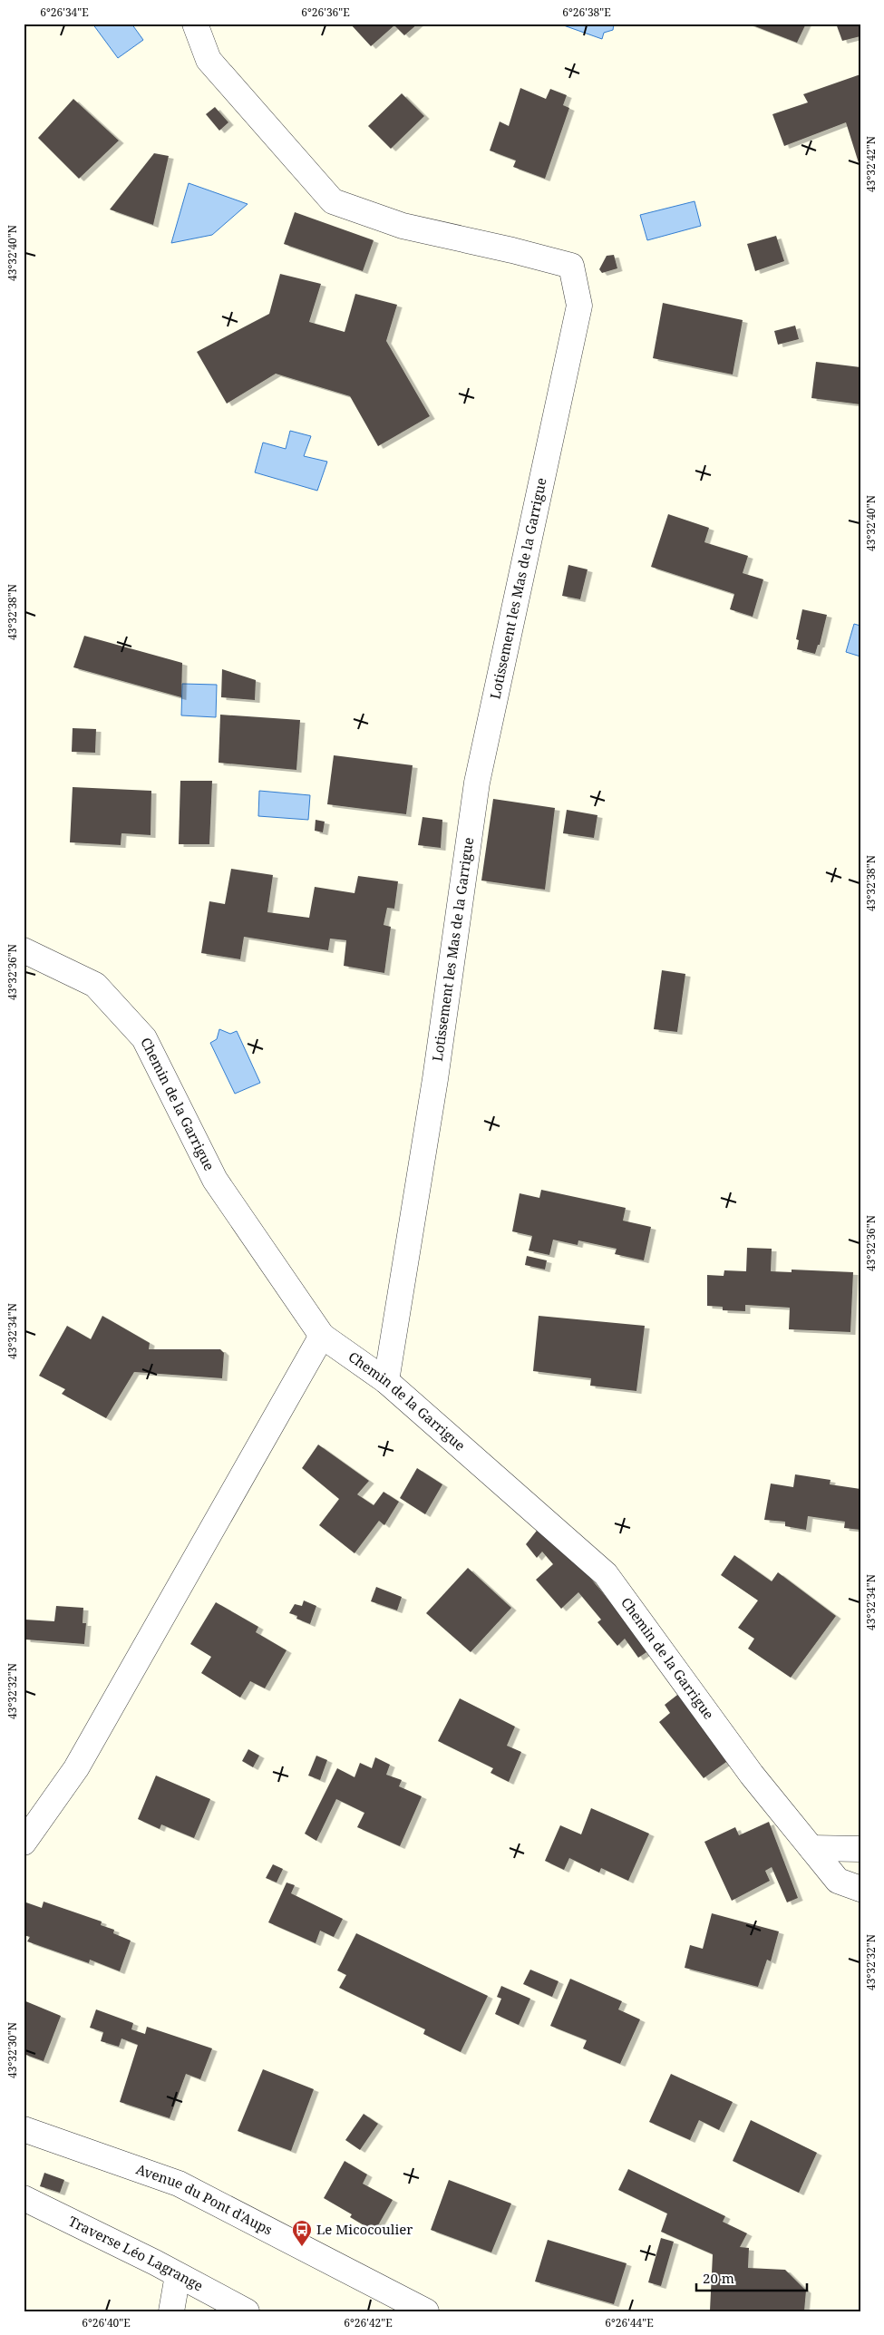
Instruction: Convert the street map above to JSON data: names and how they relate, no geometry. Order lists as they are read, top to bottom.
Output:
{
  "streets": {
    "street": [
      "Lotissement les Mas de la Garrigue",
      "Chemin de la Garrigue",
      "Avenue du Pont d'Aups",
      "Traverse Léo Lagrange"
    ]
  },
  "crossings": [
    ["Lotissement les Mas de la Garrigue", "Chemin de la Garrigue"]
  ],
  "places": {
    "bus stop": ["Le Micocoulier"]
  },
  "scale_bar": "20 m",
  "coordinates": [
    "6°26'34\"E",
    "6°26'36\"E",
    "6°26'38\"E",
    "43°32'42\"N",
    "43°32'40\"N",
    "43°32'38\"N",
    "43°32'36\"N",
    "43°32'34\"N",
    "43°32'32\"N",
    "43°32'30\"N",
    "6°26'40\"E",
    "6°26'42\"E",
    "6°26'44\"E"
  ]
}
